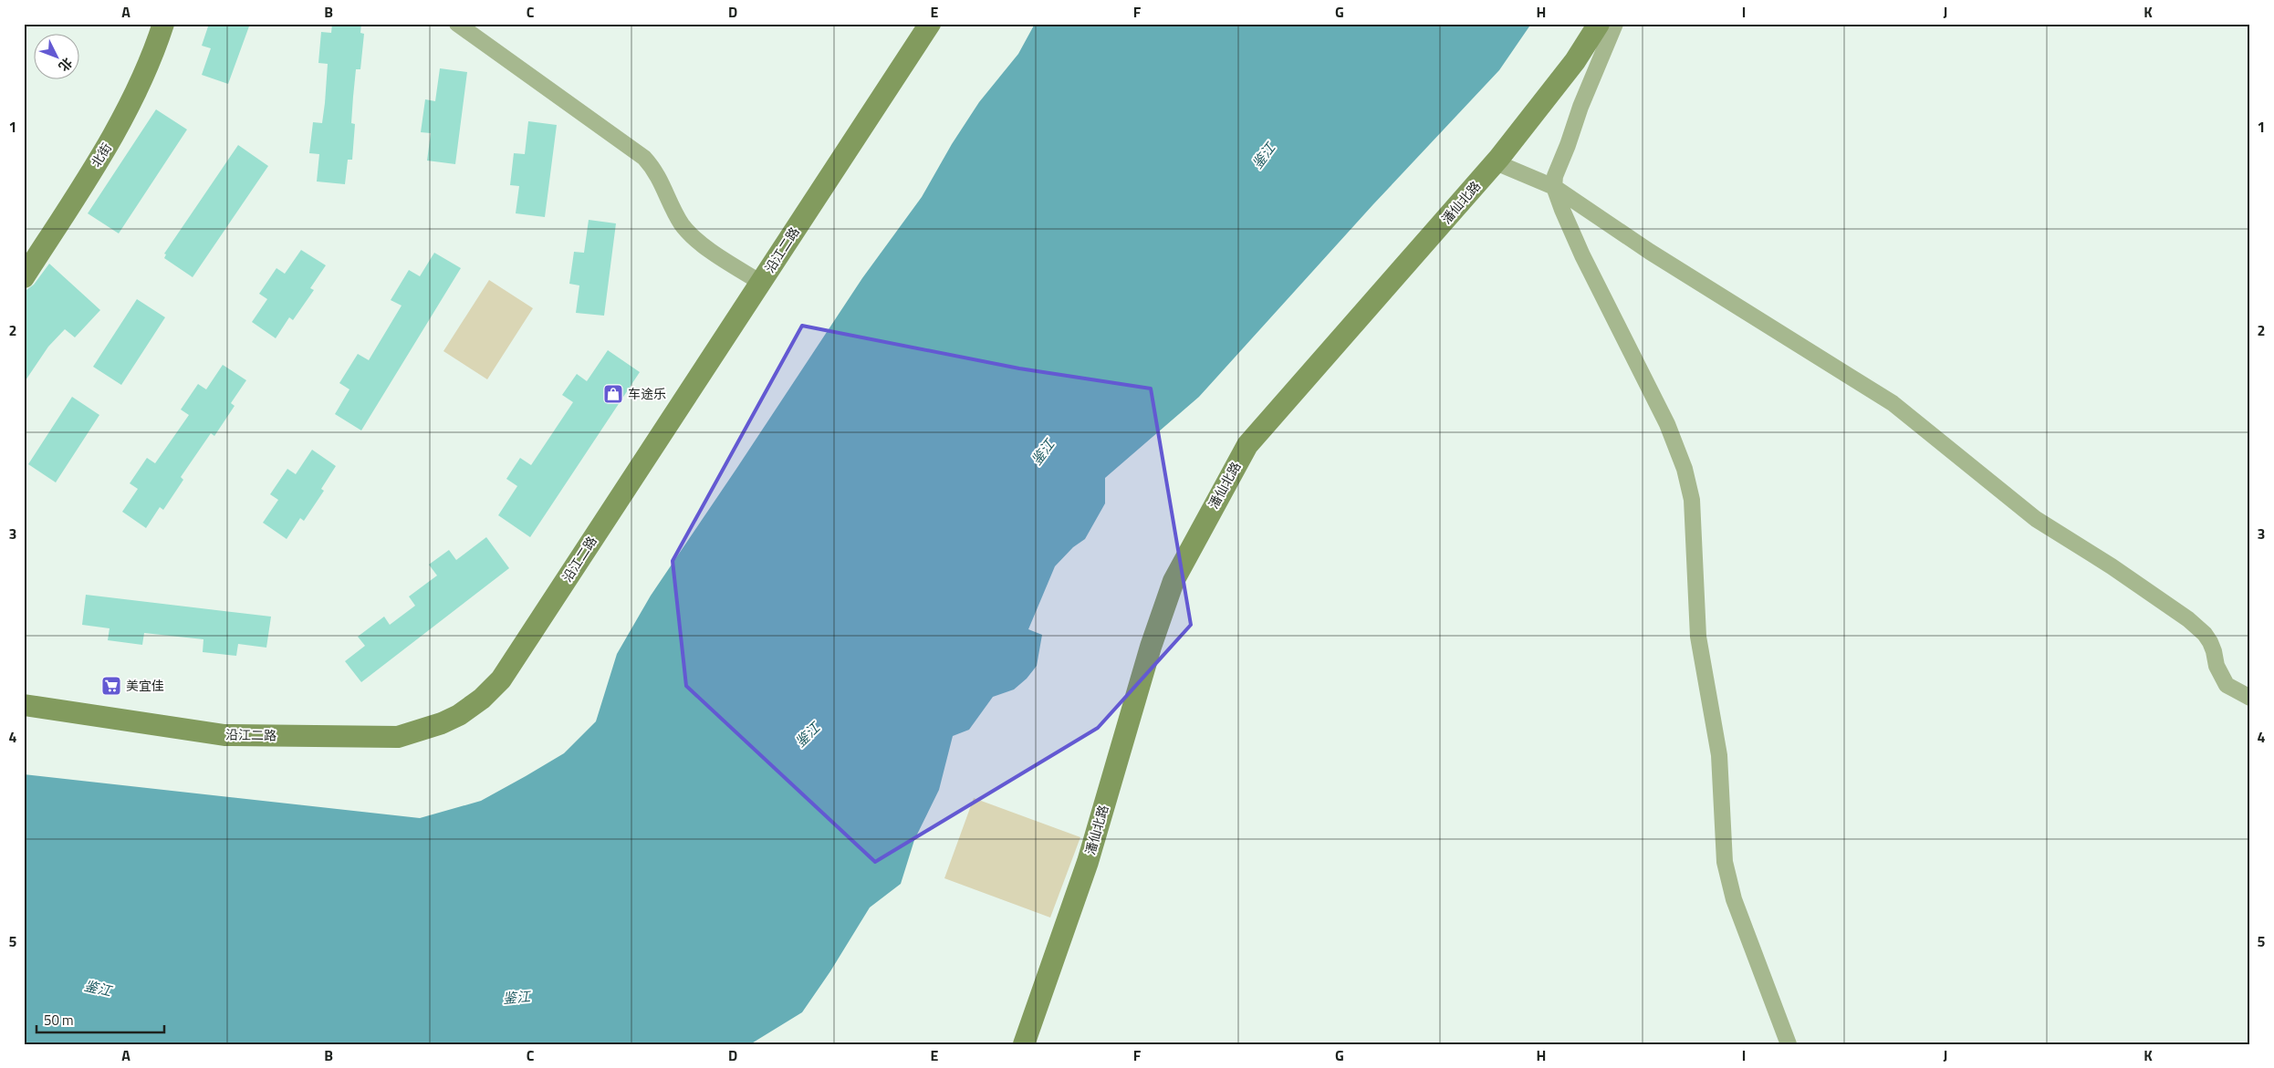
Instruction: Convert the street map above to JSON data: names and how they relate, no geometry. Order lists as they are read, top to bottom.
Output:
{
  "streets": {
    "street": ["北街", "潘仙北路", "沿江二路"]
  },
  "water": ["鉴江"],
  "places": {
    "shop": ["车途乐"],
    "supermarket": ["美宜佳"]
  },
  "scale_bar": "50 m",
  "north": "bottom right",
  "grid": {
    "columns": [
      "A",
      "B",
      "C",
      "D",
      "E",
      "F",
      "G",
      "H",
      "I",
      "J",
      "K"
    ],
    "rows": [
      "1",
      "2",
      "3",
      "4",
      "5"
    ]
  }
}
